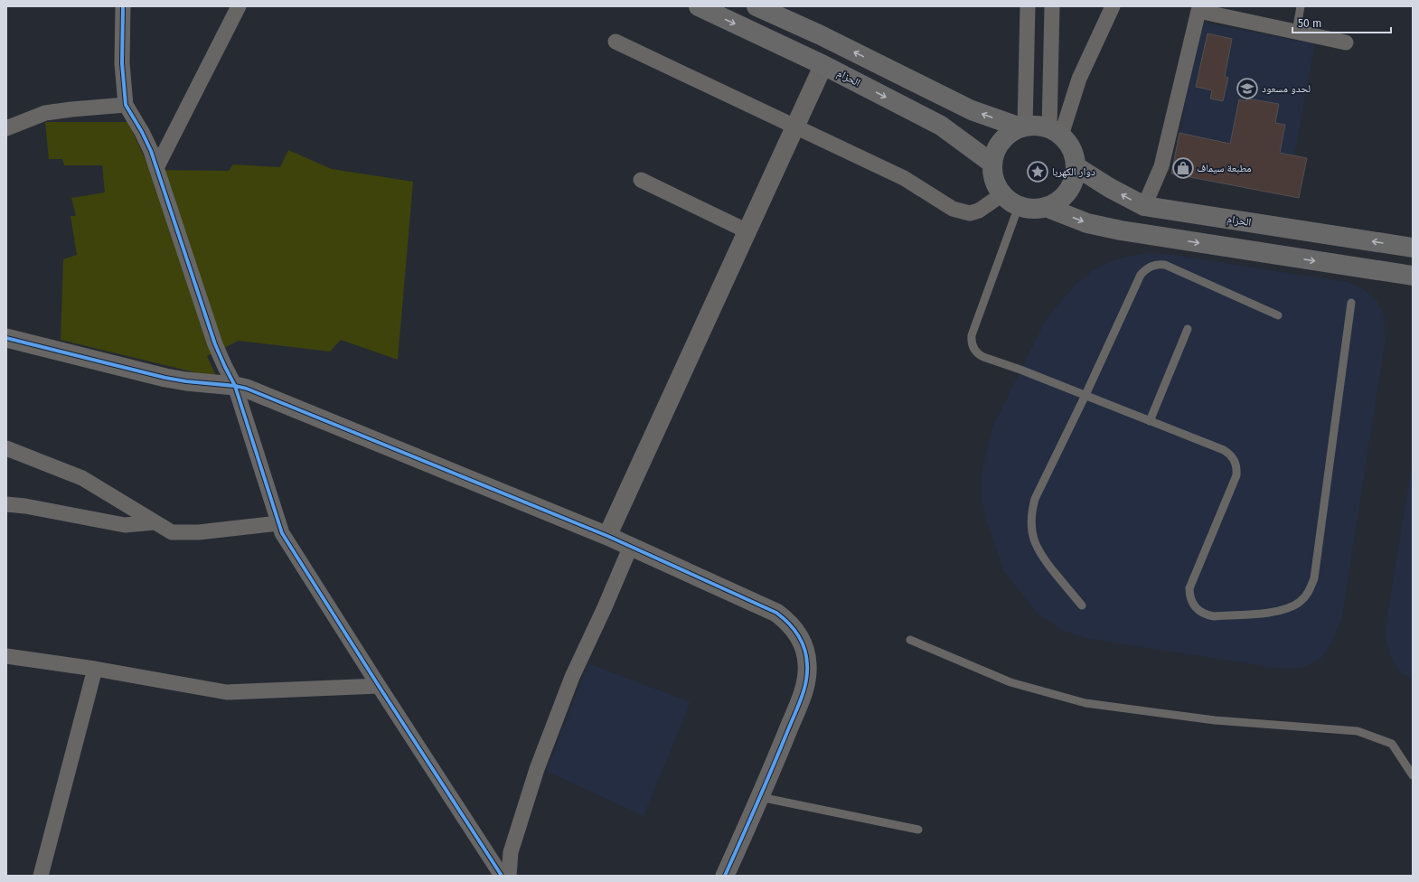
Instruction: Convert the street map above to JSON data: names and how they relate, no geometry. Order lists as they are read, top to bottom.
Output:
{
  "streets": {
    "main road": ["الحزام"]
  },
  "places": {
    "school or university": ["لحدو مسعود"],
    "shop": ["مطبعة سيماف"],
    "place": ["دوار الكهربا"]
  },
  "scale_bar": "50 m"
}
